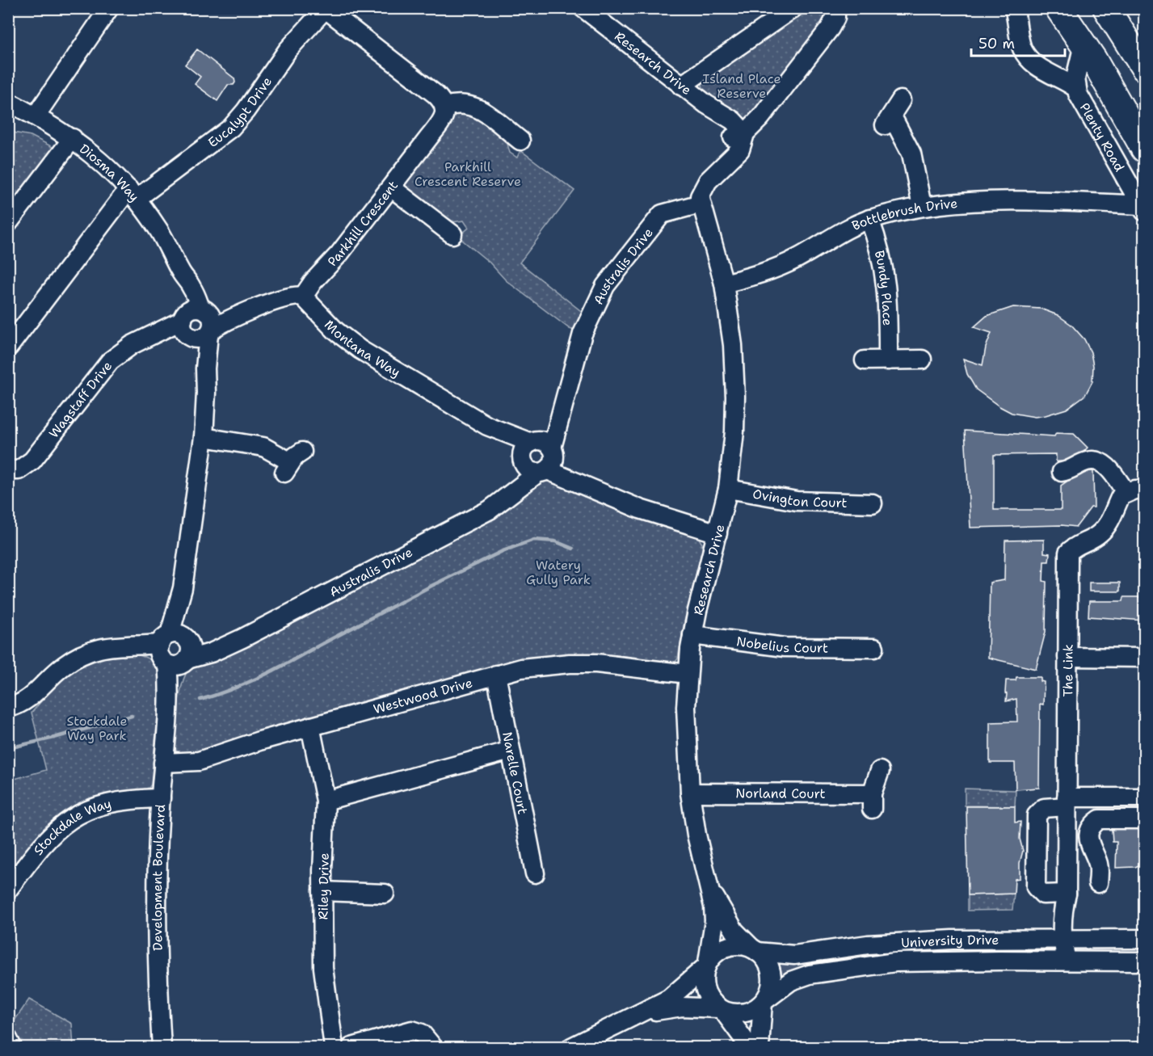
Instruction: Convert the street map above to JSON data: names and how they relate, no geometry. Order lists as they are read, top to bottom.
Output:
{
  "streets": {
    "street": [
      "Research Drive",
      "Eucalypt Drive",
      "Plenty Road",
      "Diosma Way",
      "Bottlebrush Drive",
      "Parkhill Crescent",
      "Australis Drive",
      "Bundy Place",
      "Montana Way",
      "Wagstaff Drive",
      "Ovington Court",
      "Nobelius Court",
      "The Link",
      "Westwood Drive",
      "Narelle Court",
      "Norland Court",
      "Stockdale Way",
      "Development Boulevard",
      "Riley Drive",
      "University Drive"
    ]
  },
  "crossings": [
    ["Research Drive", "Bottlebrush Drive"],
    ["Research Drive", "Australis Drive"],
    ["Research Drive", "Montana Way"],
    ["Research Drive", "Ovington Court"],
    ["Research Drive", "Nobelius Court"],
    ["Research Drive", "Westwood Drive"],
    ["Research Drive", "Norland Court"],
    ["Research Drive", "University Drive"],
    ["Eucalypt Drive", "Diosma Way"],
    ["Plenty Road", "Bottlebrush Drive"],
    ["Diosma Way", "Australis Drive"],
    ["Diosma Way", "Wagstaff Drive"],
    ["Diosma Way", "Development Boulevard"],
    ["Bottlebrush Drive", "Bundy Place"],
    ["Parkhill Crescent", "Montana Way"],
    ["Australis Drive", "Montana Way"],
    ["Australis Drive", "Development Boulevard"],
    ["The Link", "University Drive"],
    ["Westwood Drive", "Narelle Court"],
    ["Westwood Drive", "Development Boulevard"],
    ["Westwood Drive", "Riley Drive"],
    ["Stockdale Way", "Development Boulevard"]
  ],
  "parks": [
    "Island Place Reserve",
    "Parkhill Crescent Reserve",
    "Watery Gully Park",
    "Stockdale Way Park"
  ],
  "scale_bar": "50 m"
}
